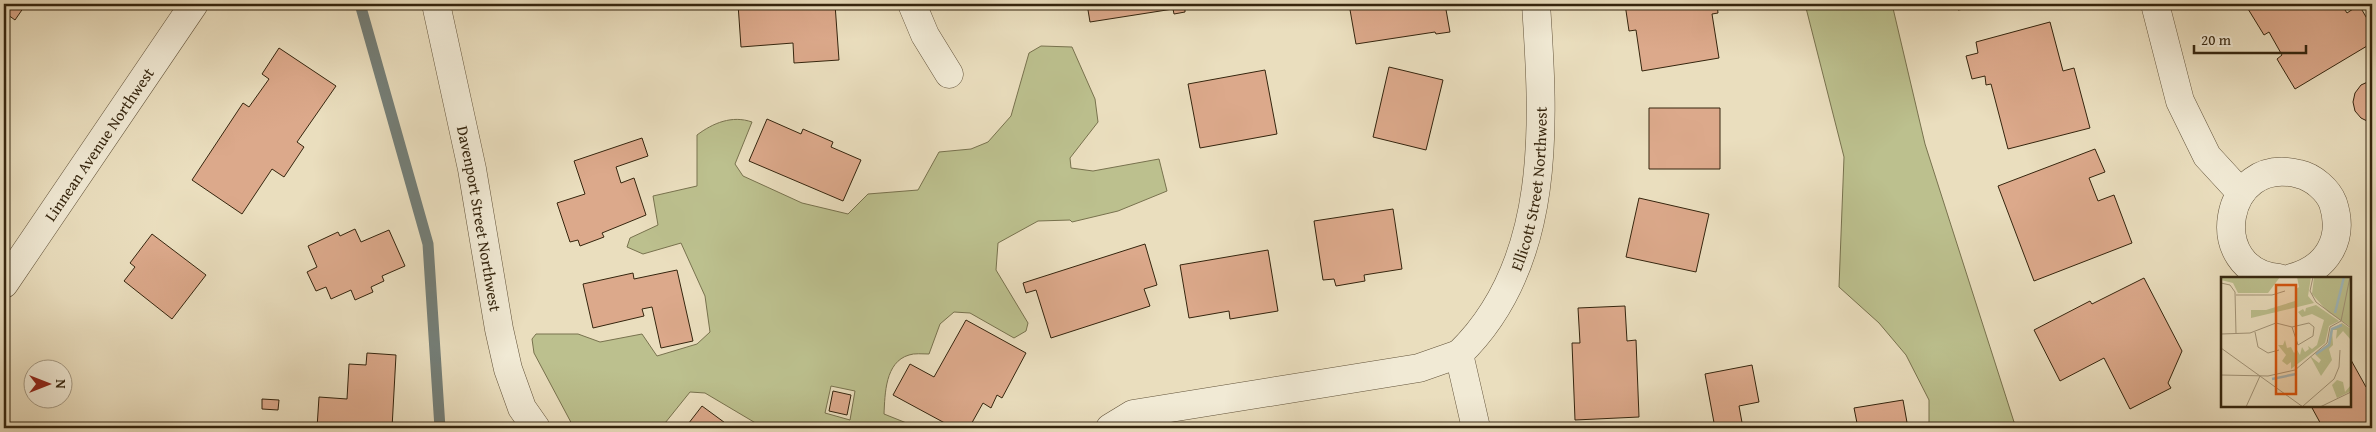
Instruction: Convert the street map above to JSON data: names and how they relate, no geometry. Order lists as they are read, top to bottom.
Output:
{
  "streets": {
    "street": ["Linnean Avenue Northwest", "Ellicott Street Northwest", "Davenport Street Northwest"]
  },
  "scale_bar": "20 m",
  "north": "right"
}
